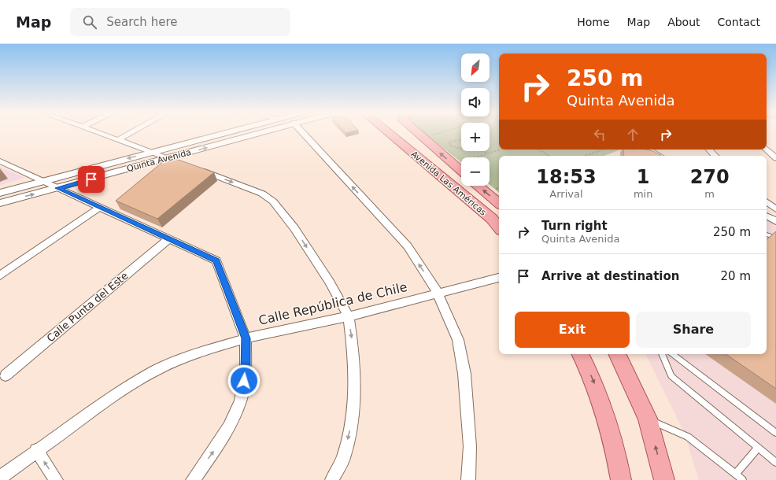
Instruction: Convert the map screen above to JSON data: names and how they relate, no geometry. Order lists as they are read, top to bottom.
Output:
{
  "streets": {
    "main road": ["Avenida Las Américas"],
    "street": ["Quinta Avenida", "Calle República de Chile", "Calle Punta del Este"]
  },
  "north": "bottom left",
  "page": {
    "header": "Map",
    "search": "Search here",
    "nav": [
      "Home",
      "Map",
      "About",
      "Contact"
    ],
    "map_buttons": ["+", "−"],
    "turn": ["250 m", "Quinta Avenida"],
    "eta": [
      "18:53",
      "Arrival",
      "1",
      "min",
      "270",
      "m"
    ],
    "list": [
      {
        "name": "Turn right",
        "note": "Quinta Avenida",
        "value": "250 m"
      },
      {
        "name": "Arrive at destination",
        "value": "20 m"
      }
    ],
    "buttons": ["Exit", "Share"]
  }
}
